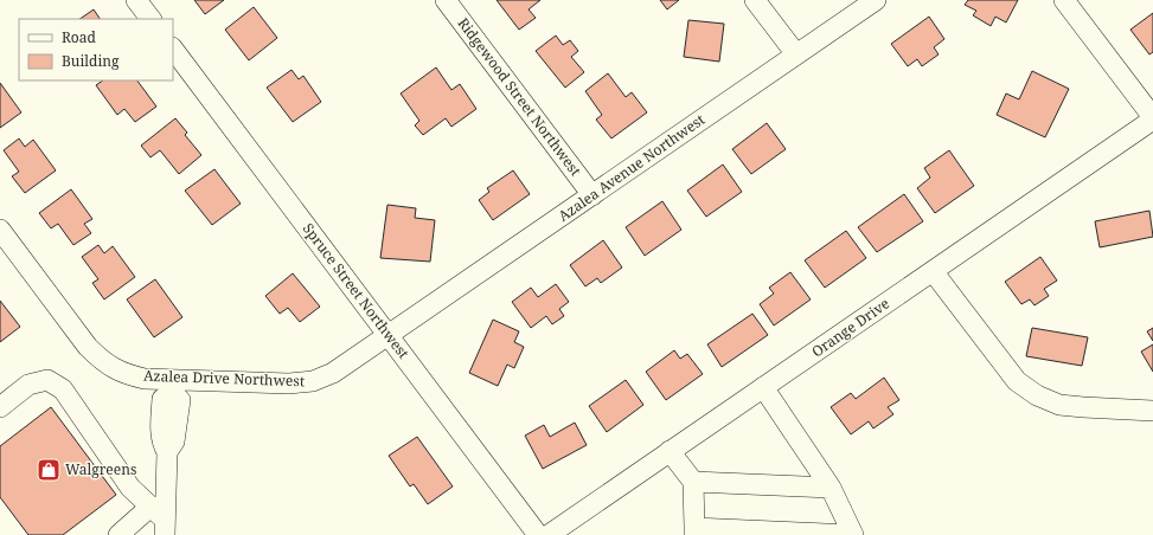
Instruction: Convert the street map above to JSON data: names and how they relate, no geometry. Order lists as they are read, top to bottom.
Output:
{
  "streets": {
    "street": [
      "Ridgewood Street Northwest",
      "Azalea Avenue Northwest",
      "Spruce Street Northwest",
      "Orange Drive",
      "Azalea Drive Northwest"
    ]
  },
  "crossings": [
    ["Ridgewood Street Northwest", "Azalea Avenue Northwest"],
    ["Azalea Avenue Northwest", "Spruce Street Northwest"],
    ["Azalea Avenue Northwest", "Azalea Drive Northwest"],
    ["Spruce Street Northwest", "Azalea Drive Northwest"]
  ],
  "places": {
    "shop": ["Walgreens"]
  },
  "legend": ["Road", "Building"]
}
